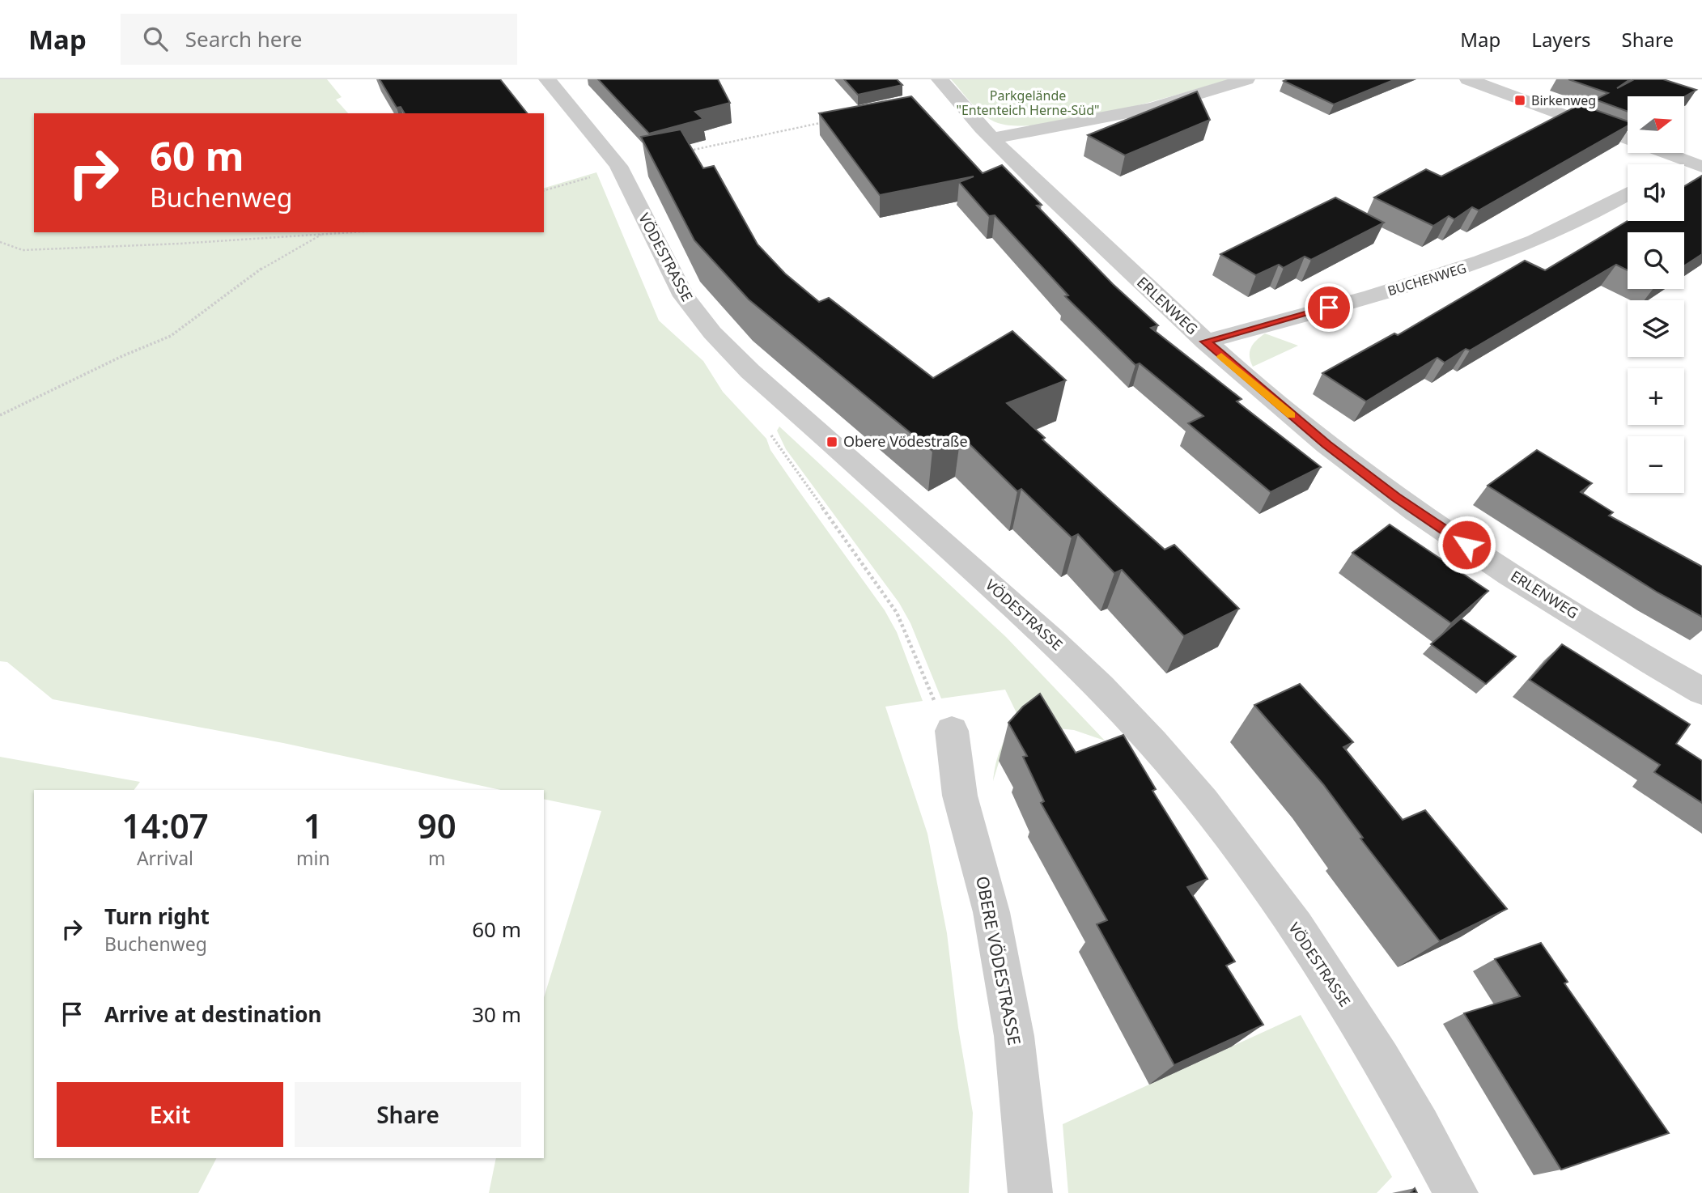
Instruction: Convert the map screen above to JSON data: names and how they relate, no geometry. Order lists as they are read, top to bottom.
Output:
{
  "streets": {
    "street": [
      "VÖDESTRASSE",
      "BUCHENWEG",
      "ERLENWEG",
      "OBERE VÖDESTRASSE"
    ]
  },
  "crossings": [
    ["BUCHENWEG", "ERLENWEG"]
  ],
  "parks": ["Parkgelände \"Ententeich Herne-Süd\""],
  "places": {
    "transit": ["Birkenweg", "Obere Vödestraße"]
  },
  "north": "right",
  "page": {
    "header": "Map",
    "search": "Search here",
    "nav": ["Map", "Layers", "Share"],
    "map_buttons": ["+", "−"],
    "turn": ["60 m", "Buchenweg"],
    "eta": [
      "14:07",
      "Arrival",
      "1",
      "min",
      "90",
      "m"
    ],
    "list": [
      {
        "name": "Turn right",
        "note": "Buchenweg",
        "value": "60 m"
      },
      {
        "name": "Arrive at destination",
        "value": "30 m"
      }
    ],
    "buttons": ["Exit", "Share"]
  }
}
